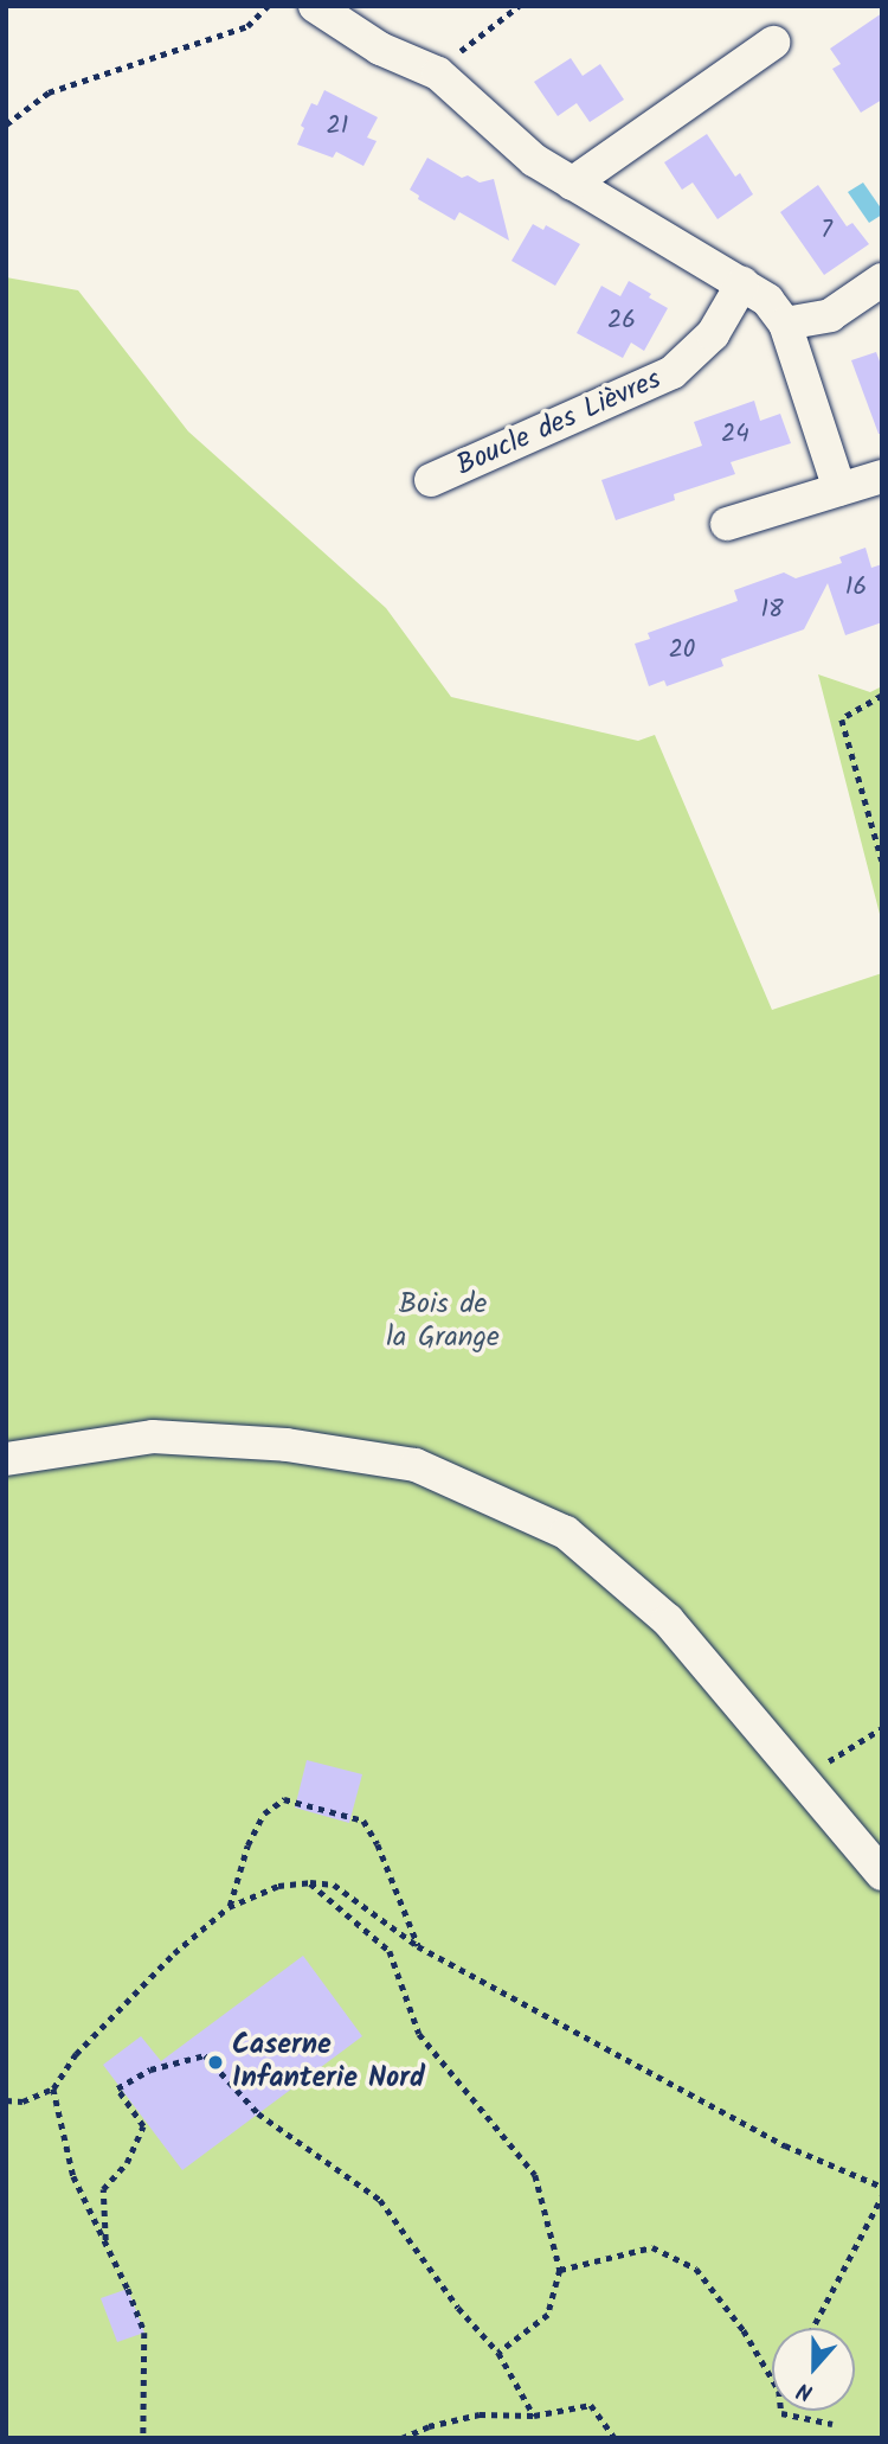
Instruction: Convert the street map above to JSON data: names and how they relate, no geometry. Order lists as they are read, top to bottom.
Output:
{
  "streets": {
    "street": ["Boucle des Lièvres"]
  },
  "parks": ["Bois de la Grange"],
  "places": ["Caserne Infanterie Nord"],
  "house_numbers": [
    "21",
    "7",
    "26",
    "24",
    "16",
    "18",
    "20"
  ],
  "north": "bottom"
}
